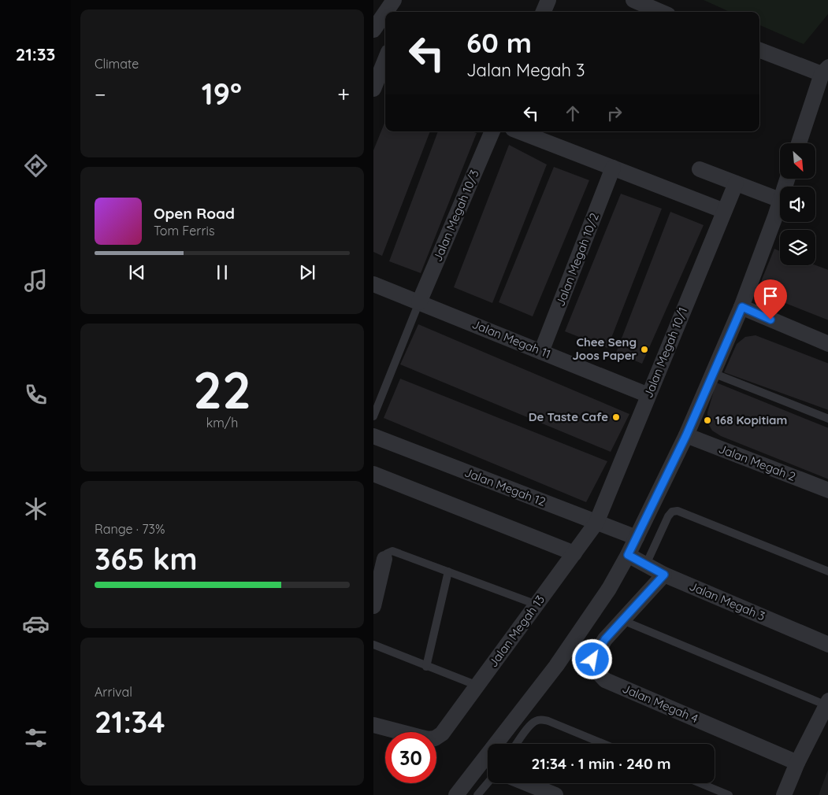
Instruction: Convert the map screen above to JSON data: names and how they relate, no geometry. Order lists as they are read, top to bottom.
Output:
{
  "streets": {
    "street": [
      "Jalan Megah 10/3",
      "Jalan Megah 10/2",
      "Jalan Megah 11",
      "Jalan Megah 10/1",
      "Jalan Megah 2",
      "Jalan Megah 12",
      "Jalan Megah 3",
      "Jalan Megah 13",
      "Jalan Megah 4"
    ]
  },
  "crossings": [
    ["Jalan Megah 10/3", "Jalan Megah 11"],
    ["Jalan Megah 10/2", "Jalan Megah 11"],
    ["Jalan Megah 11", "Jalan Megah 10/1"],
    ["Jalan Megah 10/1", "Jalan Megah 12"],
    ["Jalan Megah 10/1", "Jalan Megah 13"],
    ["Jalan Megah 12", "Jalan Megah 13"],
    ["Jalan Megah 3", "Jalan Megah 4"]
  ],
  "places": ["Chee Seng Joos Paper", "De Taste Cafe", "168 Kopitiam"],
  "north": "bottom right",
  "page": {
    "tabs": "21:33",
    "tile": [
      "Climate",
      ["22", "km/h"],
      ["Range · 73%", "365 km"],
      ["Arrival", "21:34"]
    ],
    "turn": ["60 m", "Jalan Megah 3"],
    "heat": ["−", "19°", "+"],
    "song": ["Open Road", "Tom Ferris"],
    "limit": "30",
    "trip": "21:34 · 1 min · 240 m"
  }
}
